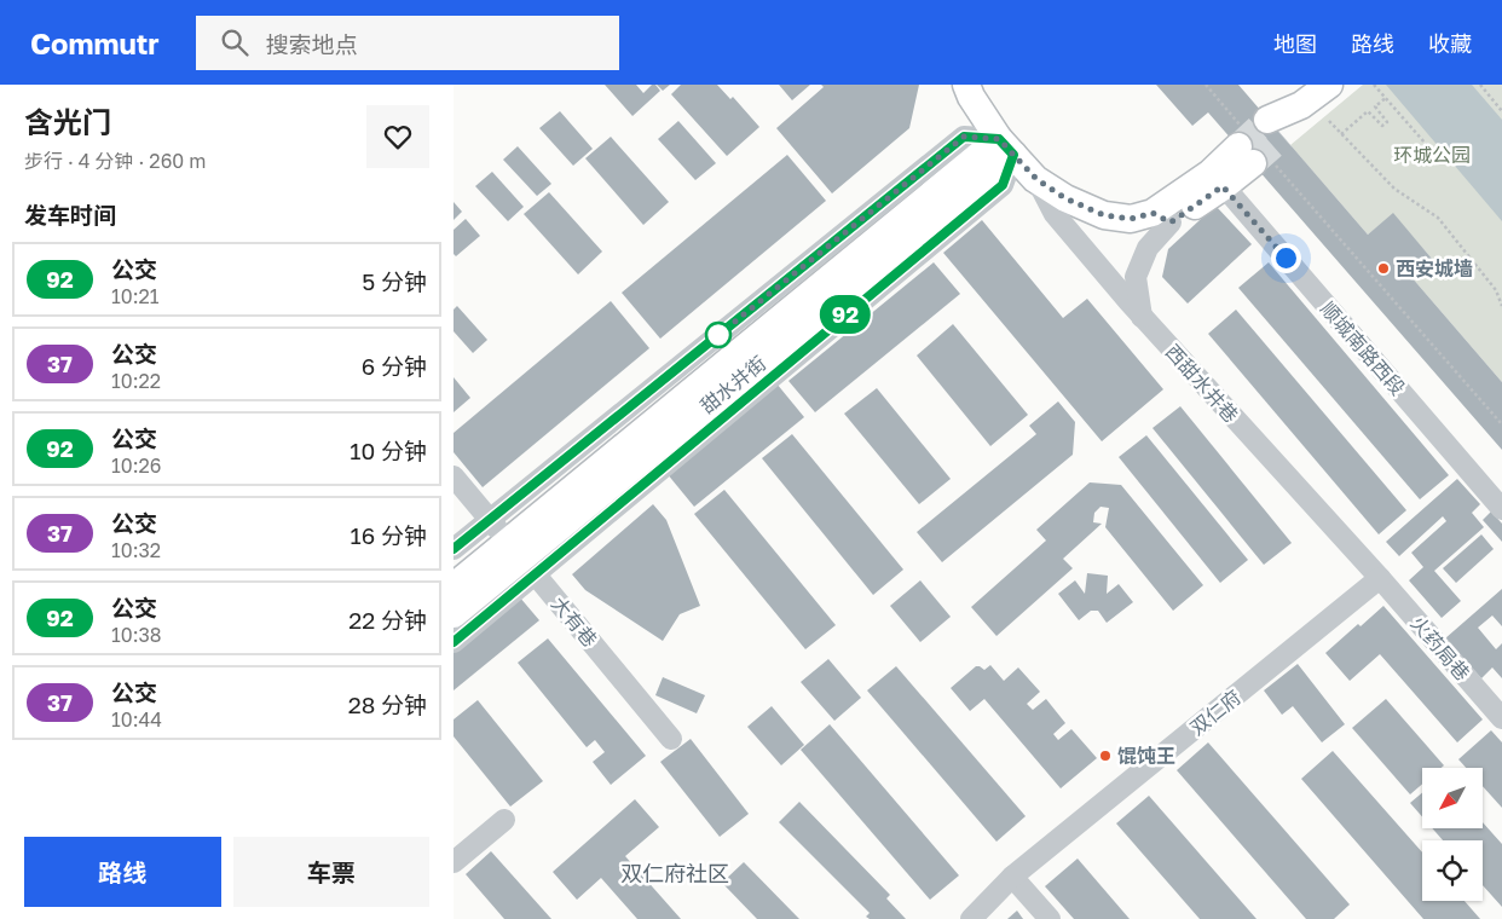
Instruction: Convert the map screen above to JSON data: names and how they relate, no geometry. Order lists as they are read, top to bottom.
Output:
{
  "streets": {
    "main road": ["甜水井街"],
    "street": [
      "顺城南路西段",
      "西甜水井巷",
      "大有巷",
      "火药局巷",
      "双仁府"
    ]
  },
  "crossings": [
    ["西甜水井巷", "火药局巷"],
    ["西甜水井巷", "双仁府"],
    ["甜水井街", "大有巷"],
    ["火药局巷", "双仁府"]
  ],
  "districts": ["双仁府社区"],
  "parks": ["环城公园"],
  "places": ["西安城墙", "馄饨王"],
  "lines": ["bus line 92"],
  "north": "bottom left",
  "page": {
    "header": "Commutr",
    "search": "搜索地点",
    "nav": ["地图", "路线", "收藏"],
    "heading": [
      ["含光门", "步行 · 4 分钟 · 260 m"],
      "发车时间"
    ],
    "on_map": "92",
    "list": [
      {
        "mark": "92",
        "name": "公交",
        "note": "10:21",
        "value": "5 分钟"
      },
      {
        "mark": "37",
        "name": "公交",
        "note": "10:22",
        "value": "6 分钟"
      },
      {
        "mark": "92",
        "name": "公交",
        "note": "10:26",
        "value": "10 分钟"
      },
      {
        "mark": "37",
        "name": "公交",
        "note": "10:32",
        "value": "16 分钟"
      },
      {
        "mark": "92",
        "name": "公交",
        "note": "10:38",
        "value": "22 分钟"
      },
      {
        "mark": "37",
        "name": "公交",
        "note": "10:44",
        "value": "28 分钟"
      }
    ],
    "buttons": ["路线", "车票"]
  }
}
